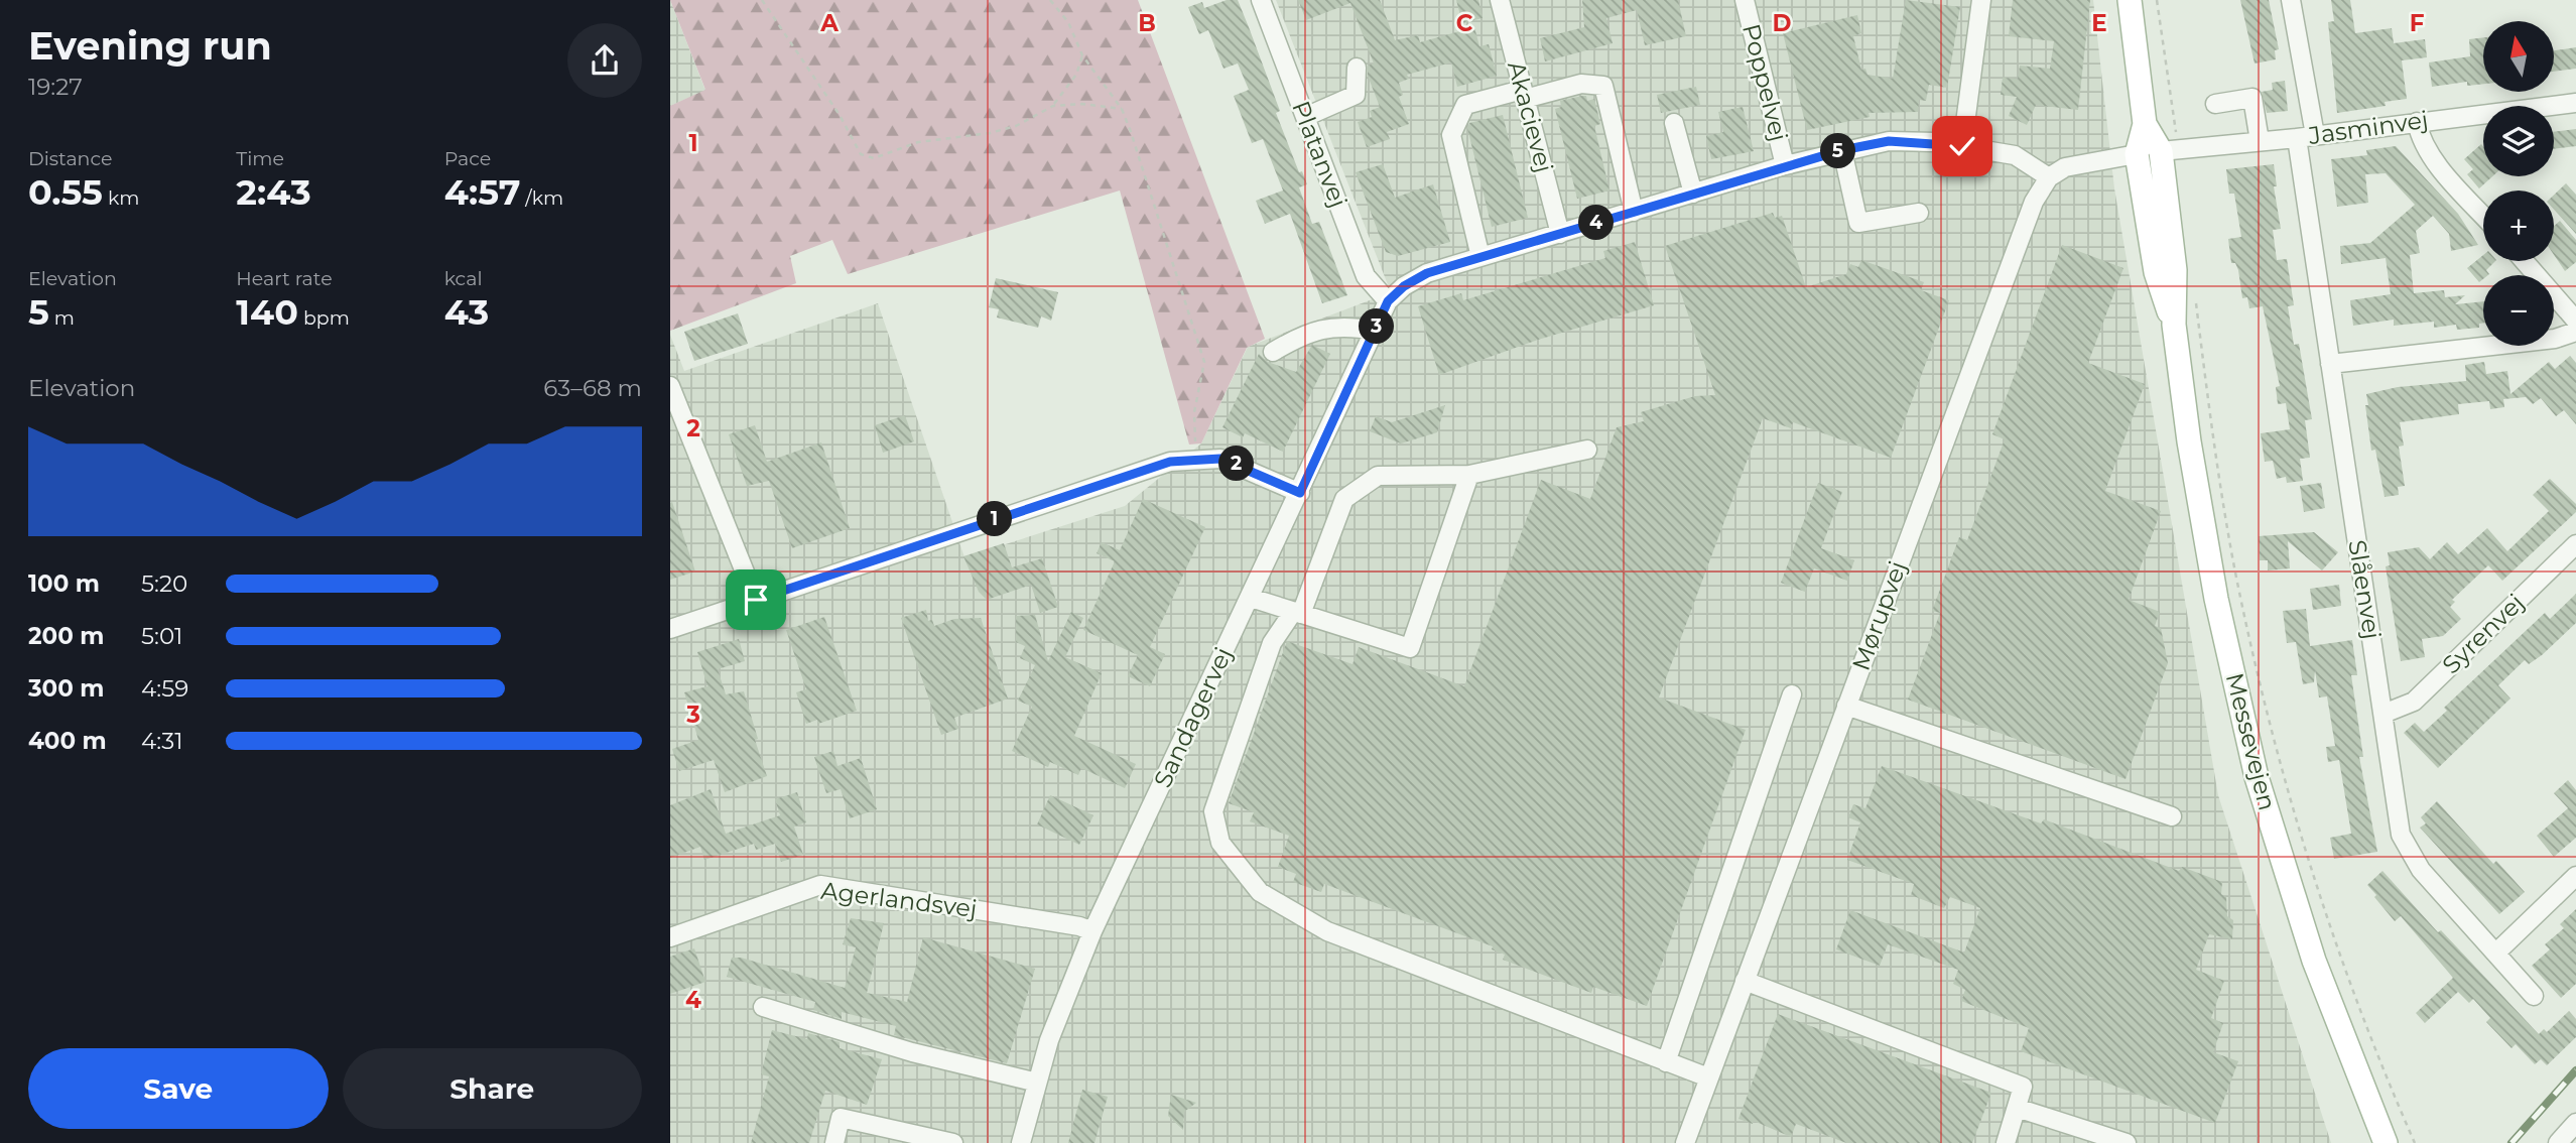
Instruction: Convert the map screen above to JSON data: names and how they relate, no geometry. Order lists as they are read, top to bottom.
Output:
{
  "streets": {
    "main road": ["Messevejen"],
    "street": [
      "Poppelvej",
      "Akacievej",
      "Jasminvej",
      "Platanvej",
      "Slåenvej",
      "Mørupvej",
      "Syrenvej",
      "Sandagervej",
      "Agerlandsvej"
    ]
  },
  "crossings": [
    ["Jasminvej", "Slåenvej"],
    ["Jasminvej", "Messevejen"],
    ["Platanvej", "Sandagervej"],
    ["Slåenvej", "Syrenvej"],
    ["Sandagervej", "Agerlandsvej"]
  ],
  "north": "top",
  "page": {
    "heading": ["Evening run", "19:27"],
    "map_buttons": ["+", "−"],
    "stats": [
      ["Distance", "0.55 km"],
      ["Time", "2:43"],
      ["Pace", "4:57 /km"],
      ["Elevation", "5 m"],
      ["Heart rate", "140 bpm"],
      ["kcal", "43"]
    ],
    "pins": [
      "5",
      "4",
      "3",
      "2",
      "1"
    ],
    "chart": ["Elevation", "63–68 m"],
    "list": [
      {
        "name": "100 m",
        "note": "5:20"
      },
      {
        "name": "200 m",
        "note": "5:01"
      },
      {
        "name": "300 m",
        "note": "4:59"
      },
      {
        "name": "400 m",
        "note": "4:31"
      }
    ],
    "buttons": ["Save", "Share"]
  },
  "grid": {
    "columns": [
      "A",
      "B",
      "C",
      "D",
      "E",
      "F"
    ],
    "rows": [
      "1",
      "2",
      "3",
      "4"
    ]
  }
}
